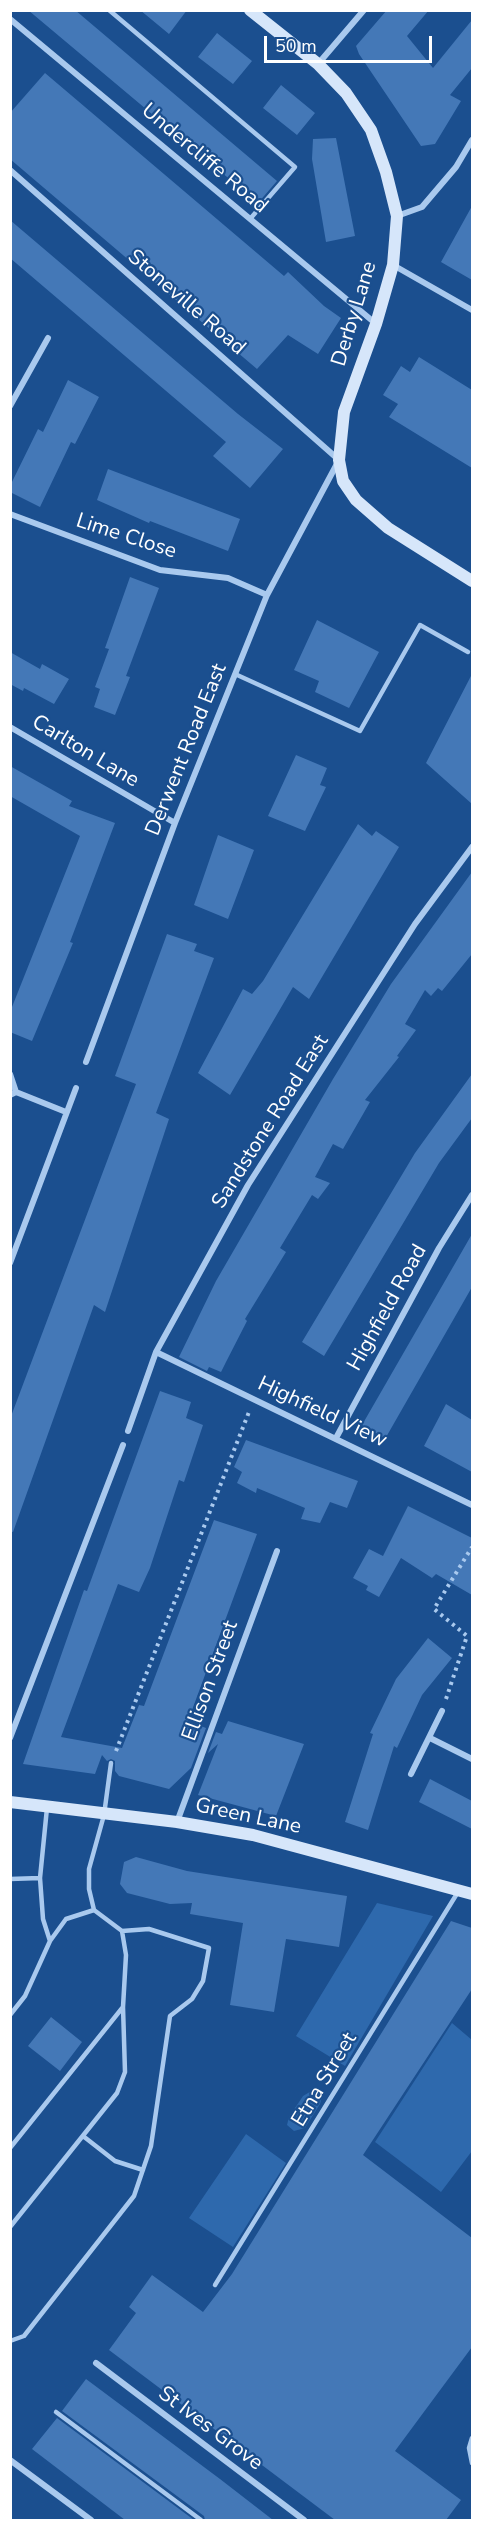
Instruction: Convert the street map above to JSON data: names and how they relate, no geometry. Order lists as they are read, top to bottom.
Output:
{
  "streets": {
    "street": [
      "Undercliffe Road",
      "Stoneville Road",
      "Derby Lane",
      "Lime Close",
      "Derwent Road East",
      "Carlton Lane",
      "Sandstone Road East",
      "Highfield Road",
      "Highfield View",
      "Ellison Street",
      "Green Lane",
      "St Ives Grove"
    ],
    "lane": ["Etna Street"]
  },
  "crossings": [
    ["Undercliffe Road", "Derby Lane"],
    ["Stoneville Road", "Derby Lane"],
    ["Stoneville Road", "Derwent Road East"],
    ["Derby Lane", "Derwent Road East"],
    ["Lime Close", "Derwent Road East"],
    ["Derwent Road East", "Carlton Lane"],
    ["Sandstone Road East", "Highfield View"],
    ["Highfield Road", "Highfield View"],
    ["Ellison Street", "Green Lane"],
    ["Green Lane", "Etna Street"]
  ],
  "scale_bar": "50 m"
}
